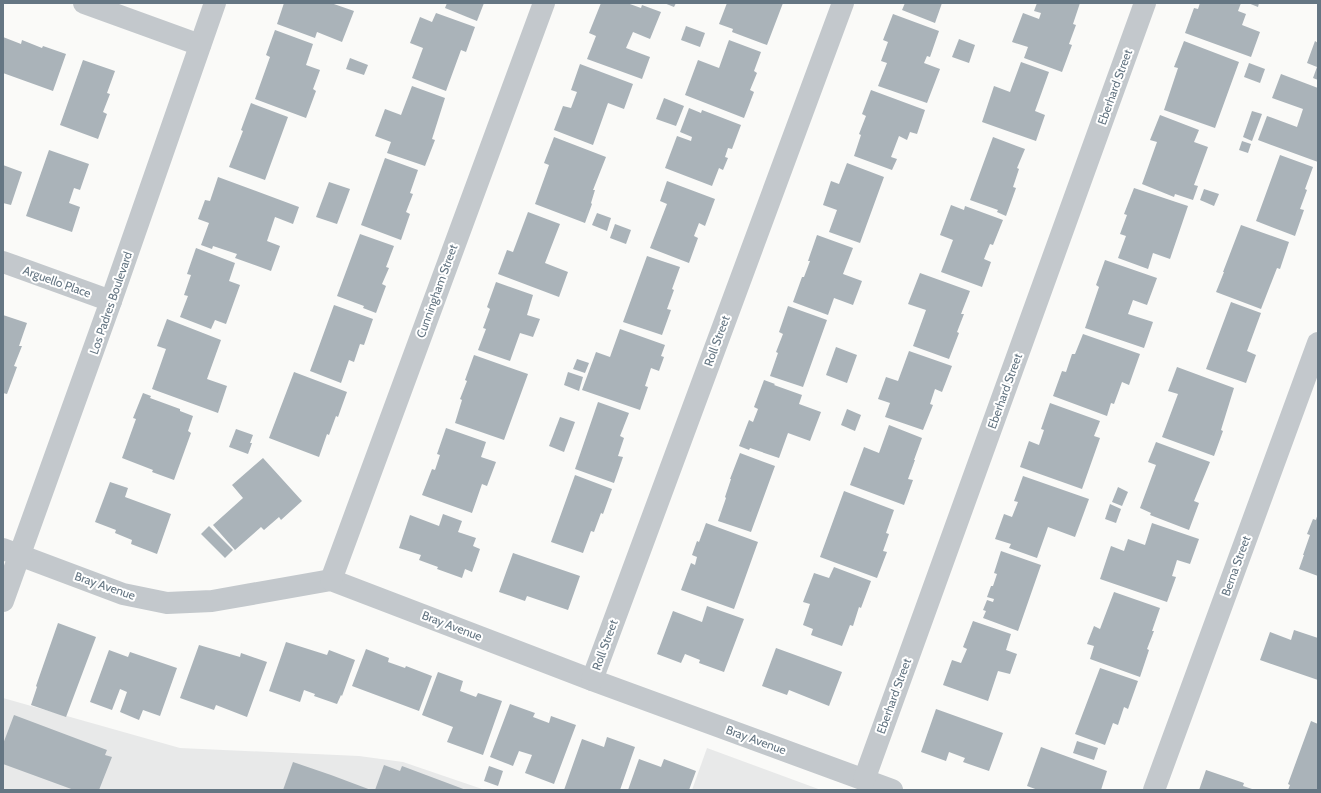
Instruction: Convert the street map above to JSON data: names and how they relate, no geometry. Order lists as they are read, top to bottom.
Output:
{
  "streets": {
    "street": [
      "Eberhard Street",
      "Arguello Place",
      "Cunningham Street",
      "Los Padres Boulevard",
      "Roll Street",
      "Berna Street",
      "Bray Avenue"
    ]
  },
  "crossings": [
    ["Eberhard Street", "Bray Avenue"],
    ["Arguello Place", "Los Padres Boulevard"],
    ["Cunningham Street", "Bray Avenue"],
    ["Los Padres Boulevard", "Bray Avenue"],
    ["Roll Street", "Bray Avenue"]
  ]
}
